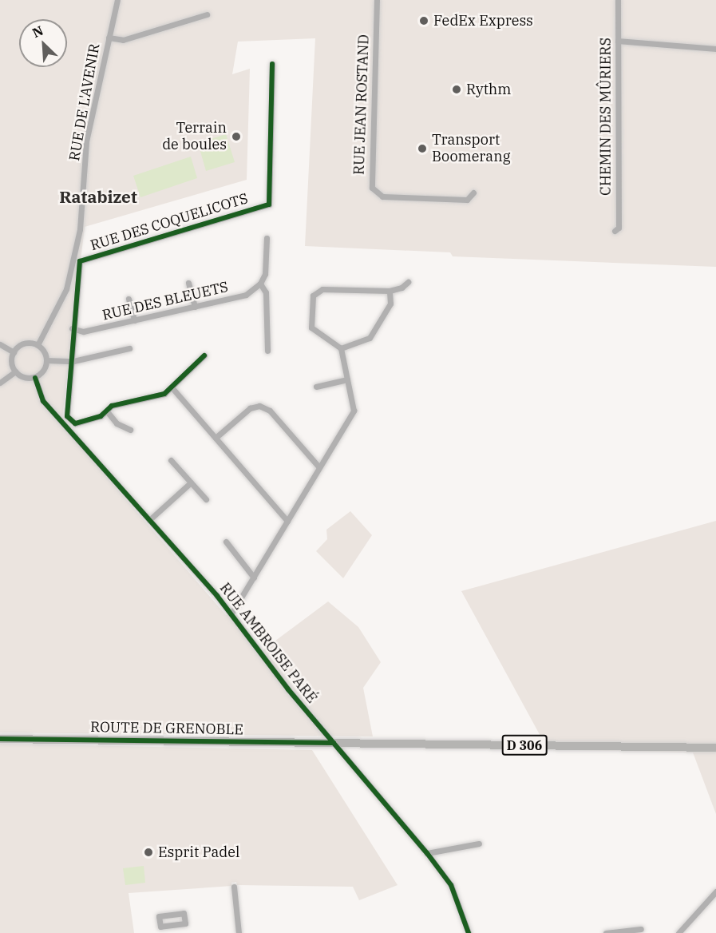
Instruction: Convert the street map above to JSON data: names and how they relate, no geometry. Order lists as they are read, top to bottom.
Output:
{
  "streets": {
    "main road": ["ROUTE DE GRENOBLE", "D 306"],
    "street": [
      "RUE DE L'AVENIR",
      "RUE JEAN ROSTAND",
      "CHEMIN DES MÛRIERS",
      "RUE DES COQUELICOTS",
      "RUE DES BLEUETS",
      "RUE AMBROISE PARÉ"
    ]
  },
  "crossings": [
    ["RUE DE L'AVENIR", "RUE AMBROISE PARÉ"],
    ["RUE DES COQUELICOTS", "RUE DES BLEUETS"],
    ["RUE AMBROISE PARÉ", "ROUTE DE GRENOBLE"]
  ],
  "districts": ["Ratabizet"],
  "places": [
    "FedEx Express",
    "Rythm",
    "Terrain de boules",
    "Transport Boomerang",
    "Esprit Padel"
  ],
  "north": "top left"
}
